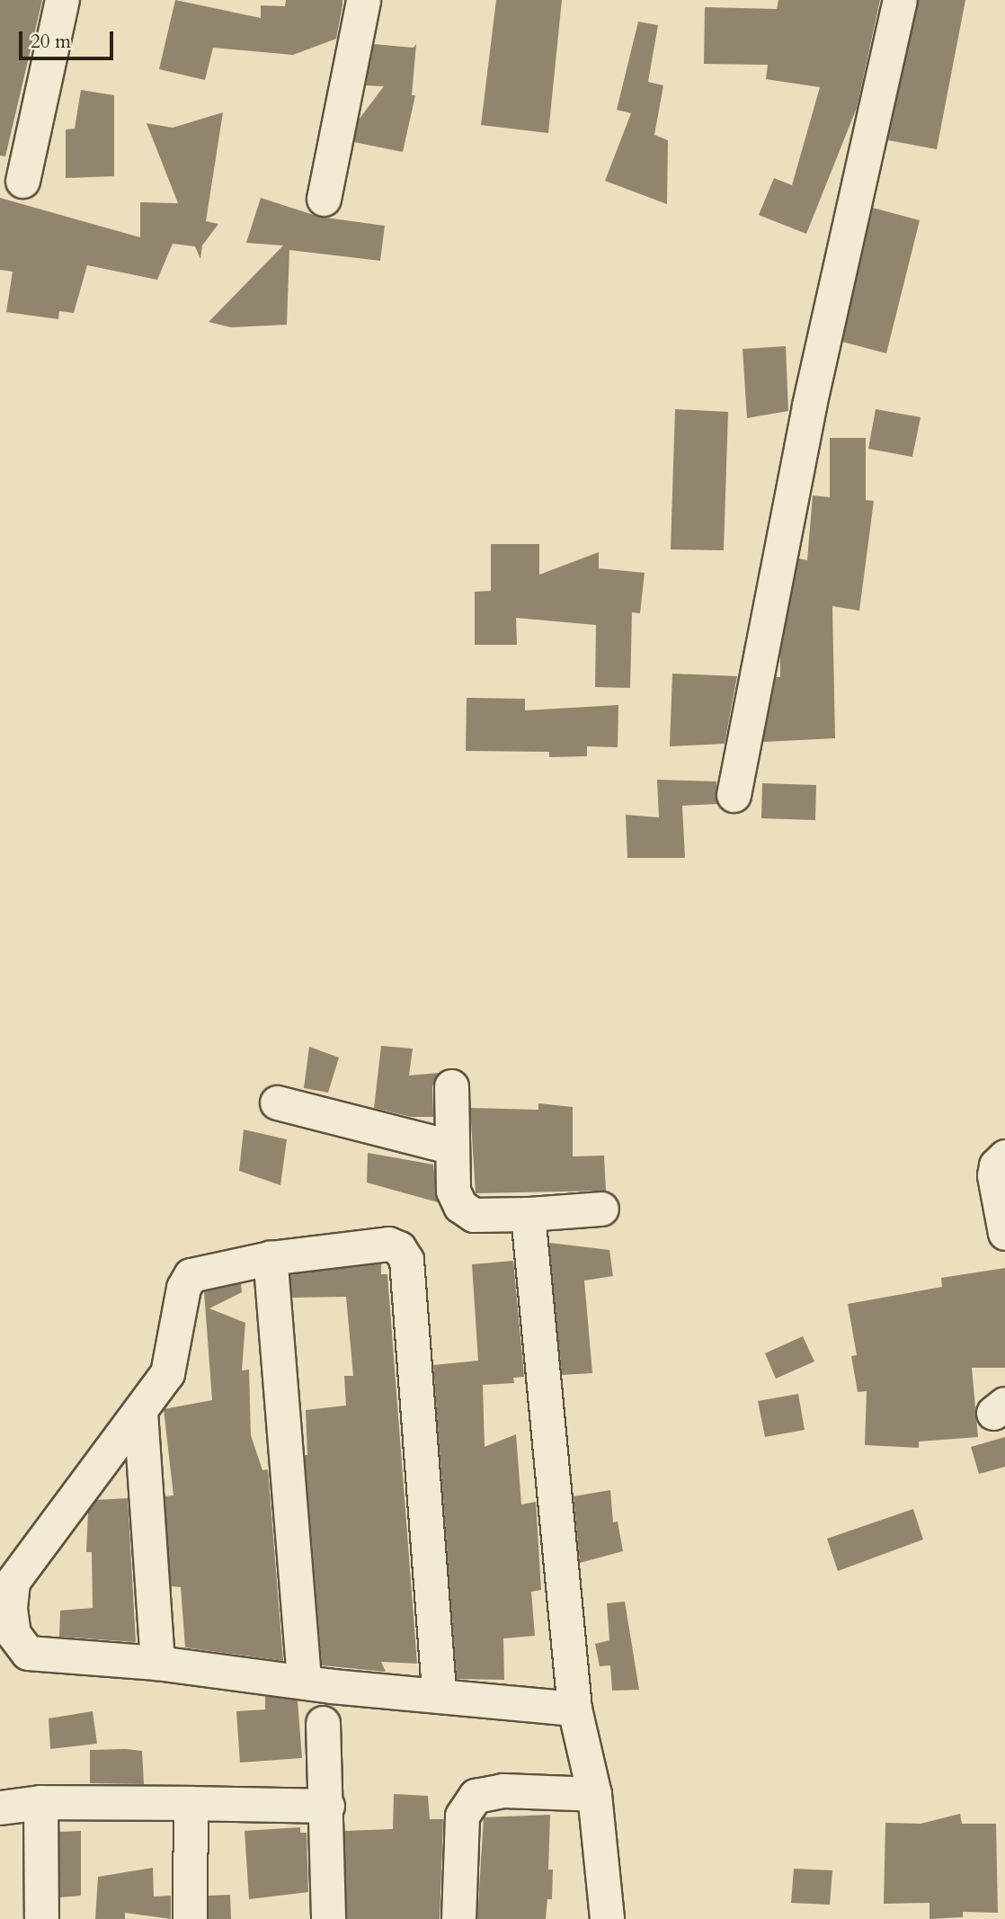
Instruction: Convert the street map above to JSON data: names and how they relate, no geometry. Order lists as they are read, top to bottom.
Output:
{
  "scale_bar": "20 m"
}
